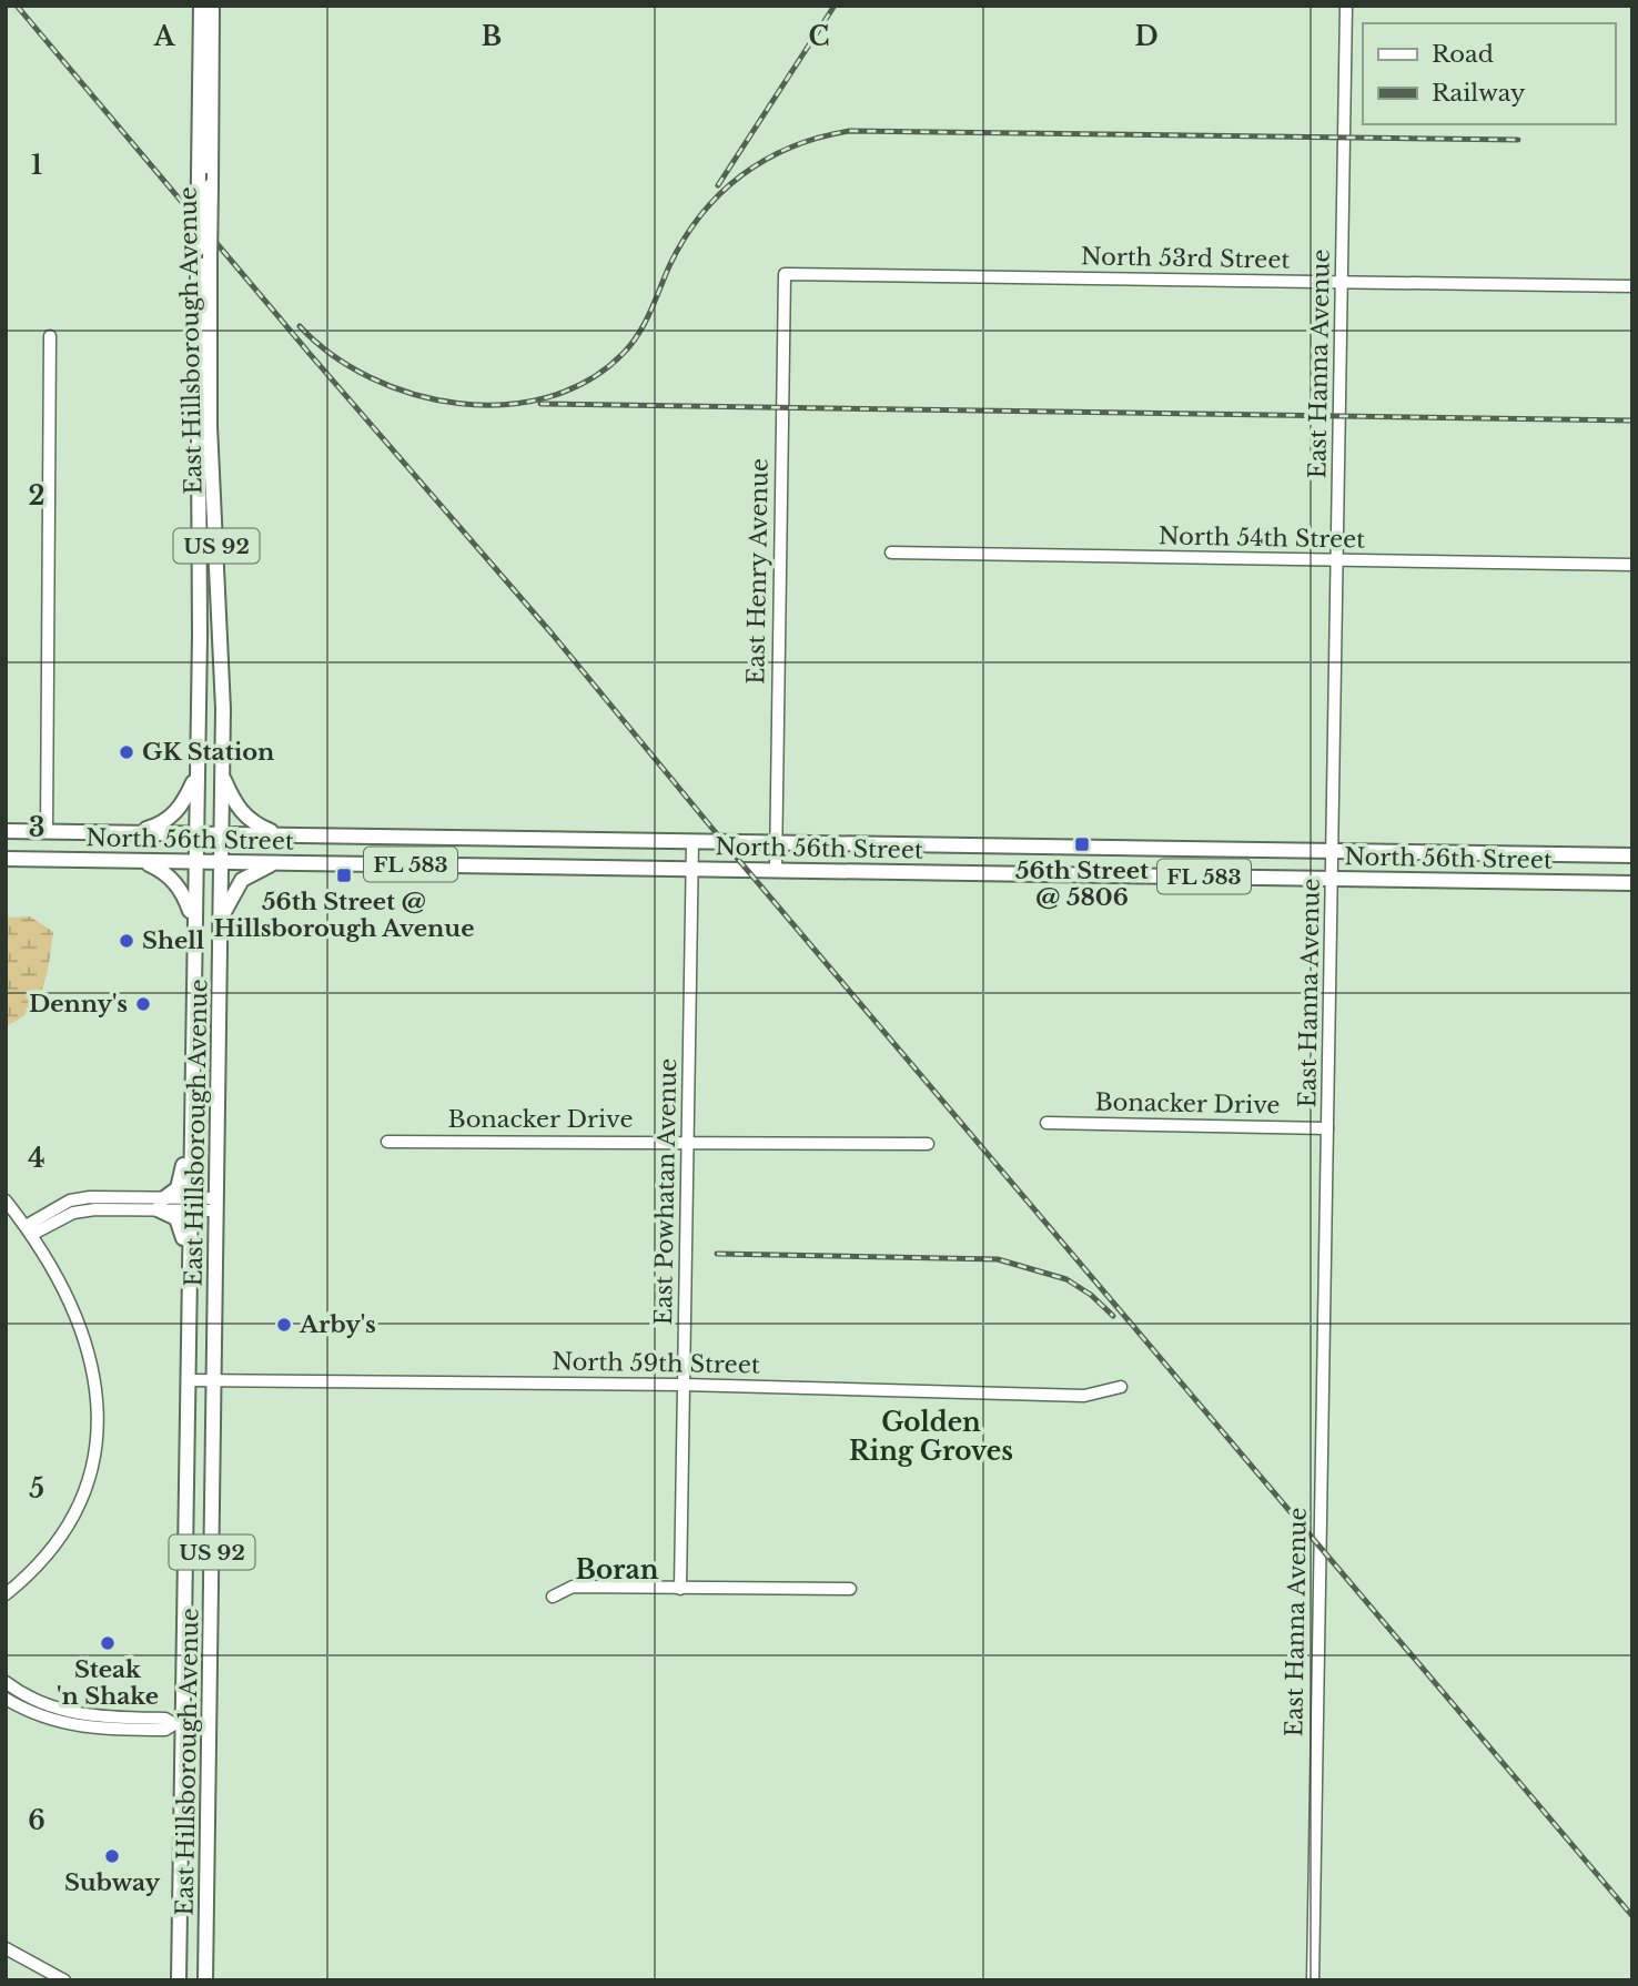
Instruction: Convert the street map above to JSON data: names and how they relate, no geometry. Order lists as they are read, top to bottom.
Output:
{
  "streets": {
    "main road": [
      "East Hillsborough Avenue",
      "US 92",
      "North 56th Street",
      "FL 583"
    ],
    "street": [
      "North 53rd Street",
      "East Hanna Avenue",
      "North 54th Street",
      "East Henry Avenue",
      "Bonacker Drive",
      "East Powhatan Avenue",
      "North 59th Street"
    ]
  },
  "crossings": [
    ["North 53rd Street", "East Hanna Avenue"],
    ["North 53rd Street", "East Henry Avenue"],
    ["East Hillsborough Avenue", "North 56th Street"],
    ["East Hillsborough Avenue", "North 59th Street"],
    ["East Hanna Avenue", "North 54th Street"],
    ["East Hanna Avenue", "North 56th Street"],
    ["East Hanna Avenue", "Bonacker Drive"],
    ["East Henry Avenue", "North 56th Street"],
    ["North 56th Street", "East Powhatan Avenue"],
    ["Bonacker Drive", "East Powhatan Avenue"],
    ["East Powhatan Avenue", "North 59th Street"]
  ],
  "districts": ["Golden Ring Groves", "Boran"],
  "places": {
    "other": [
      "GK Station",
      "Shell",
      "Denny's",
      "Arby's",
      "Steak 'n Shake",
      "Subway"
    ],
    "transit": ["56th Street @ 5806", "56th Street @ Hillsborough Avenue"]
  },
  "legend": ["Road", "Railway"],
  "grid": {
    "columns": [
      "A",
      "B",
      "C",
      "D"
    ],
    "rows": [
      "1",
      "2",
      "3",
      "4",
      "5",
      "6"
    ]
  }
}
